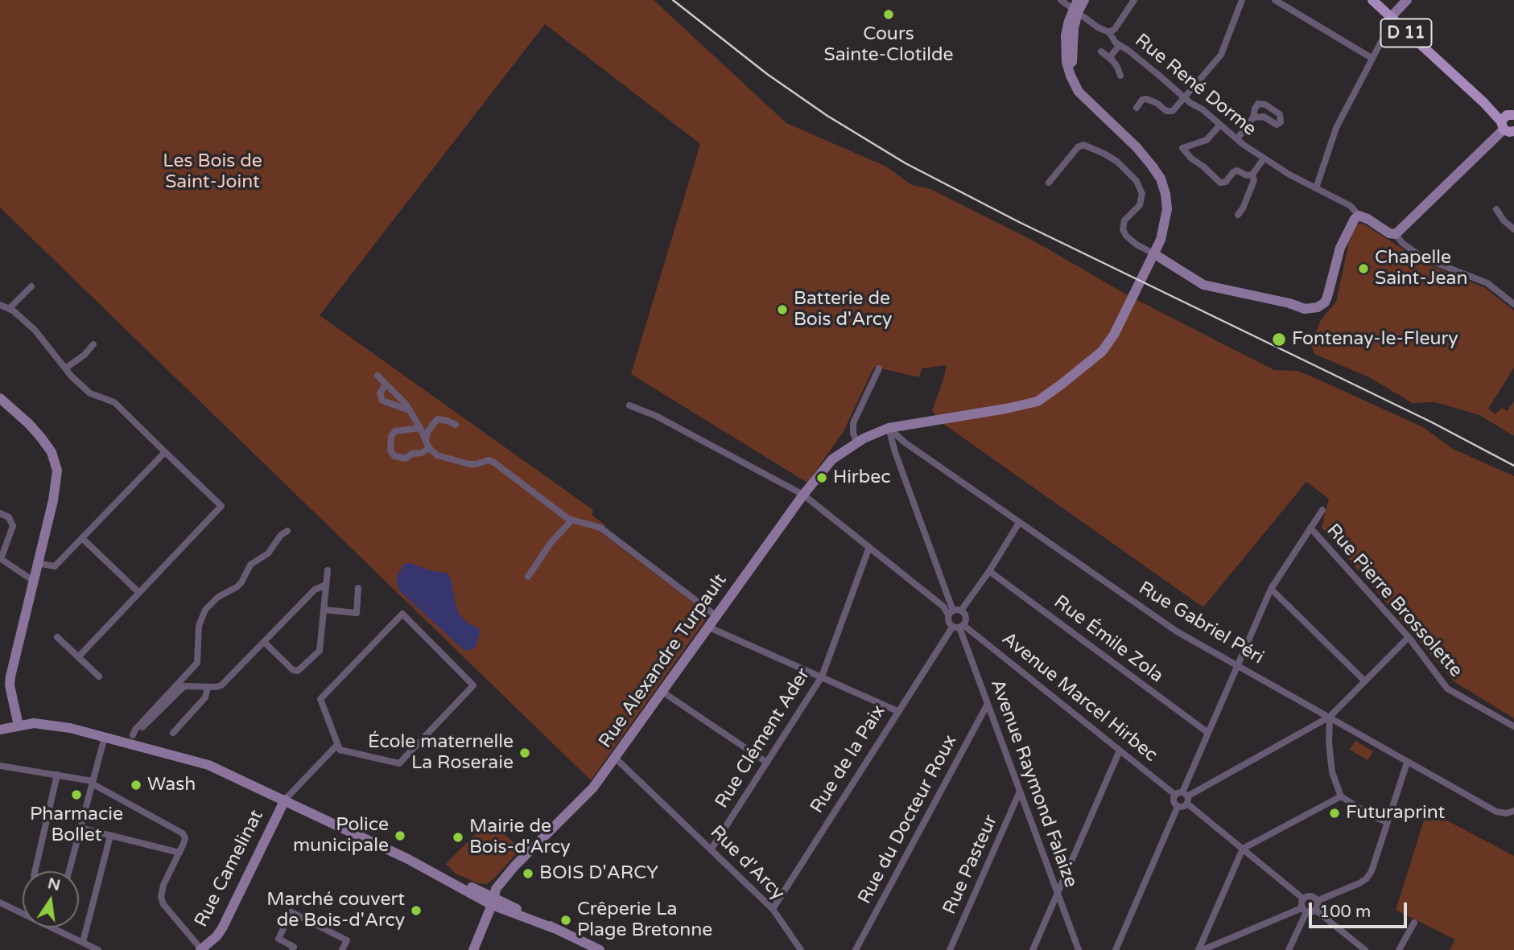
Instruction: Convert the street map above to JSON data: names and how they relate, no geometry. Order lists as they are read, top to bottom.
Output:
{
  "streets": {
    "main road": ["D 11"],
    "street": [
      "Rue René Dorme",
      "Rue Pierre Brossolette",
      "Rue Gabriel Péri",
      "Rue Émile Zola",
      "Rue Alexandre Turpault",
      "Avenue Marcel Hirbec",
      "Rue Clément Ader",
      "Rue de la Paix",
      "Avenue Raymond Falaize",
      "Rue du Docteur Roux",
      "Rue d'Arcy",
      "Rue Pasteur",
      "Rue Camelinat"
    ]
  },
  "crossings": [
    ["Rue René Dorme", "Rue Alexandre Turpault"],
    ["Rue Gabriel Péri", "Rue Alexandre Turpault"],
    ["Rue Alexandre Turpault", "Rue d'Arcy"],
    ["Avenue Marcel Hirbec", "Rue de la Paix"],
    ["Avenue Marcel Hirbec", "Avenue Raymond Falaize"],
    ["Rue Clément Ader", "Rue d'Arcy"],
    ["Rue de la Paix", "Avenue Raymond Falaize"],
    ["Rue de la Paix", "Rue d'Arcy"],
    ["Avenue Raymond Falaize", "Rue du Docteur Roux"],
    ["Avenue Raymond Falaize", "Rue Pasteur"]
  ],
  "parks": ["Les Bois de Saint-Joint"],
  "places": [
    "Cours Sainte-Clotilde",
    "Chapelle Saint-Jean",
    "Batterie de Bois d'Arcy",
    "Fontenay-le-Fleury",
    "Hirbec",
    "École maternelle La Roseraie",
    "Wash",
    "Pharmacie Bollet",
    "Futuraprint",
    "Police municipale",
    "Mairie de Bois-d'Arcy",
    "BOIS D'ARCY",
    "Marché couvert de Bois-d'Arcy",
    "Crêperie La Plage Bretonne"
  ],
  "scale_bar": "100 m",
  "north": "top"
}
